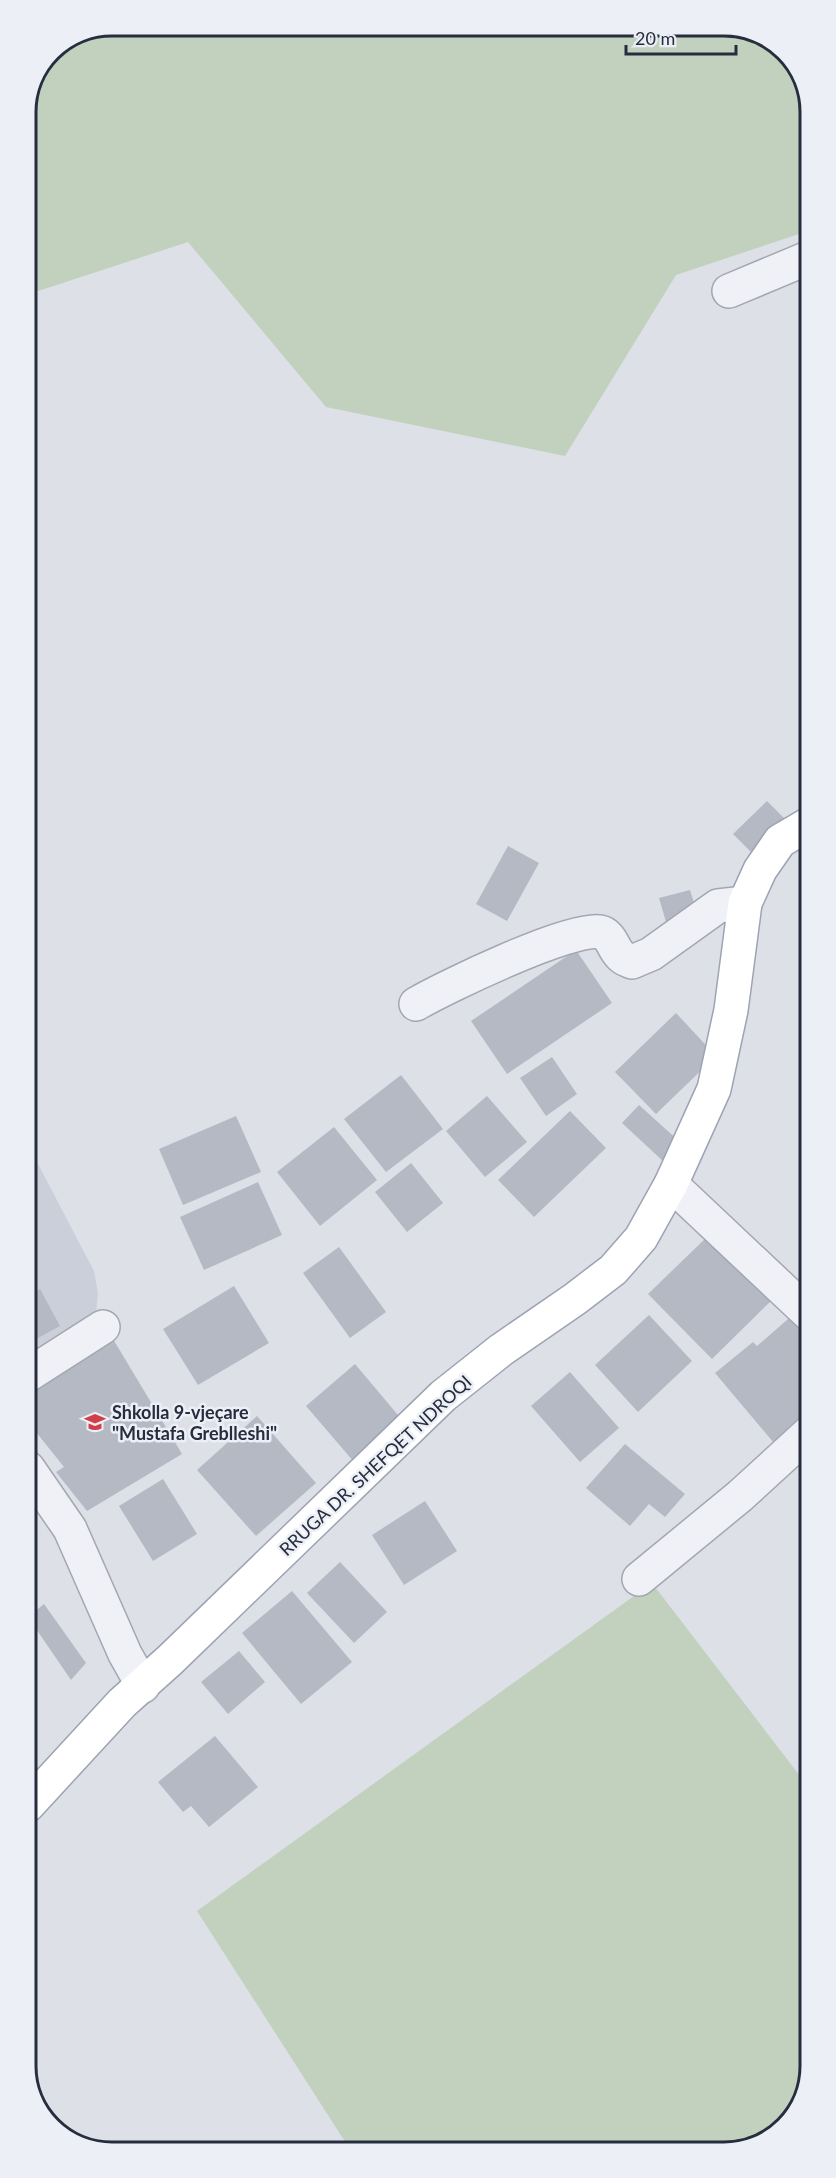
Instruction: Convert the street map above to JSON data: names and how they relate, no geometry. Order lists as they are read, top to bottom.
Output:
{
  "streets": {
    "main road": ["RRUGA DR. SHEFQET NDROQI"]
  },
  "places": {
    "school or university": ["Shkolla 9-vjeçare \"Mustafa Greblleshi\""]
  },
  "scale_bar": "20 m"
}
